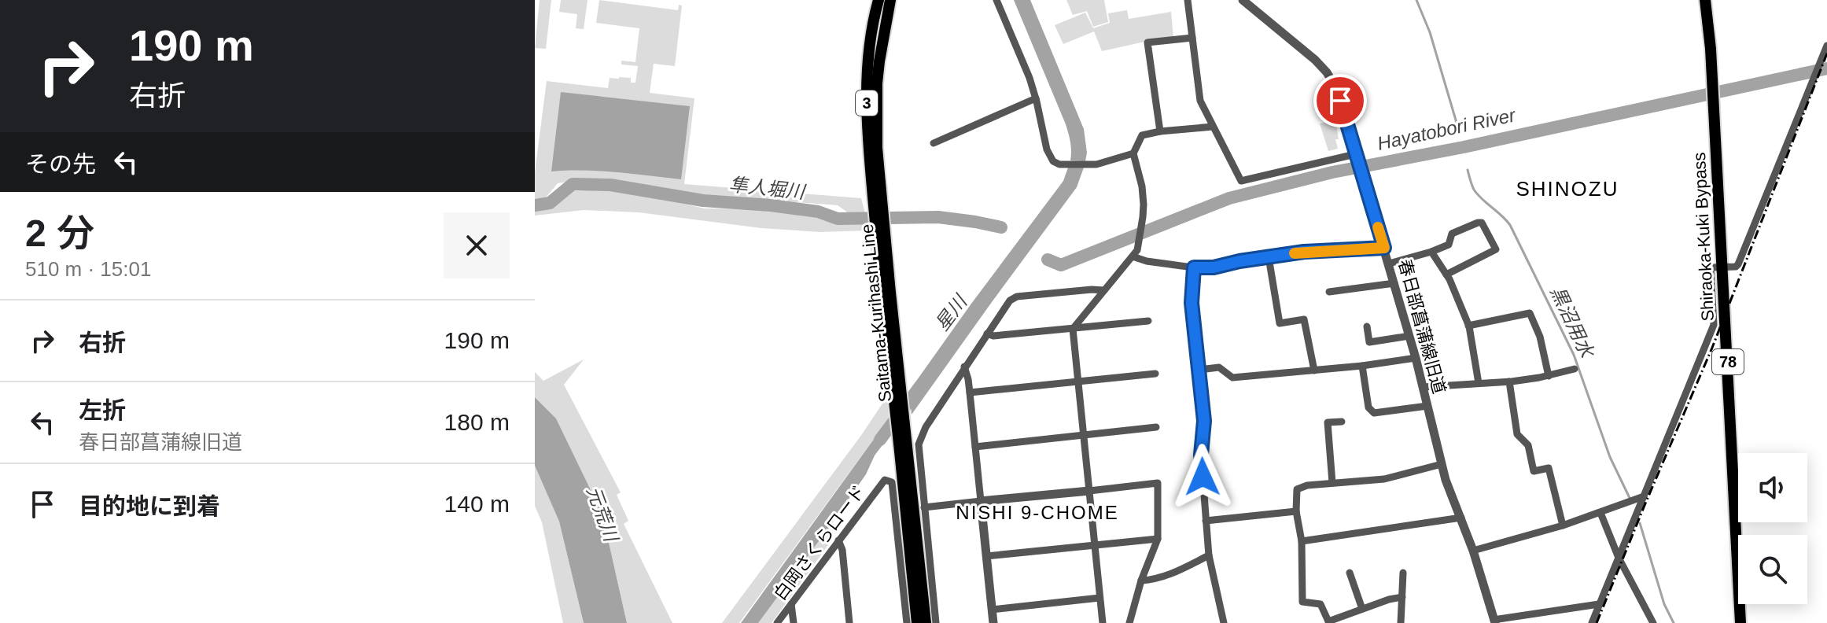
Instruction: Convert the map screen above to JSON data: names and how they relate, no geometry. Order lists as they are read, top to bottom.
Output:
{
  "streets": {
    "main road": [
      "3",
      "Shiraoka-Kuki Bypass",
      "Saitama-Kurihashi Line",
      "78"
    ],
    "street": ["春日部菖蒲線旧道", "白岡さくらロード"]
  },
  "districts": ["SHINOZU", "NISHI 9-CHOME"],
  "water": [
    "Hayatobori River",
    "隼人堀川",
    "星川",
    "黒沼用水",
    "元荒川"
  ],
  "page": {
    "turn": ["190 m", "右折"],
    "then": "その先",
    "heading": ["2 分", "510 m · 15:01"],
    "list": [
      {
        "name": "右折",
        "value": "190 m"
      },
      {
        "name": "左折",
        "note": "春日部菖蒲線旧道",
        "value": "180 m"
      },
      {
        "name": "目的地に到着",
        "value": "140 m"
      }
    ]
  }
}
